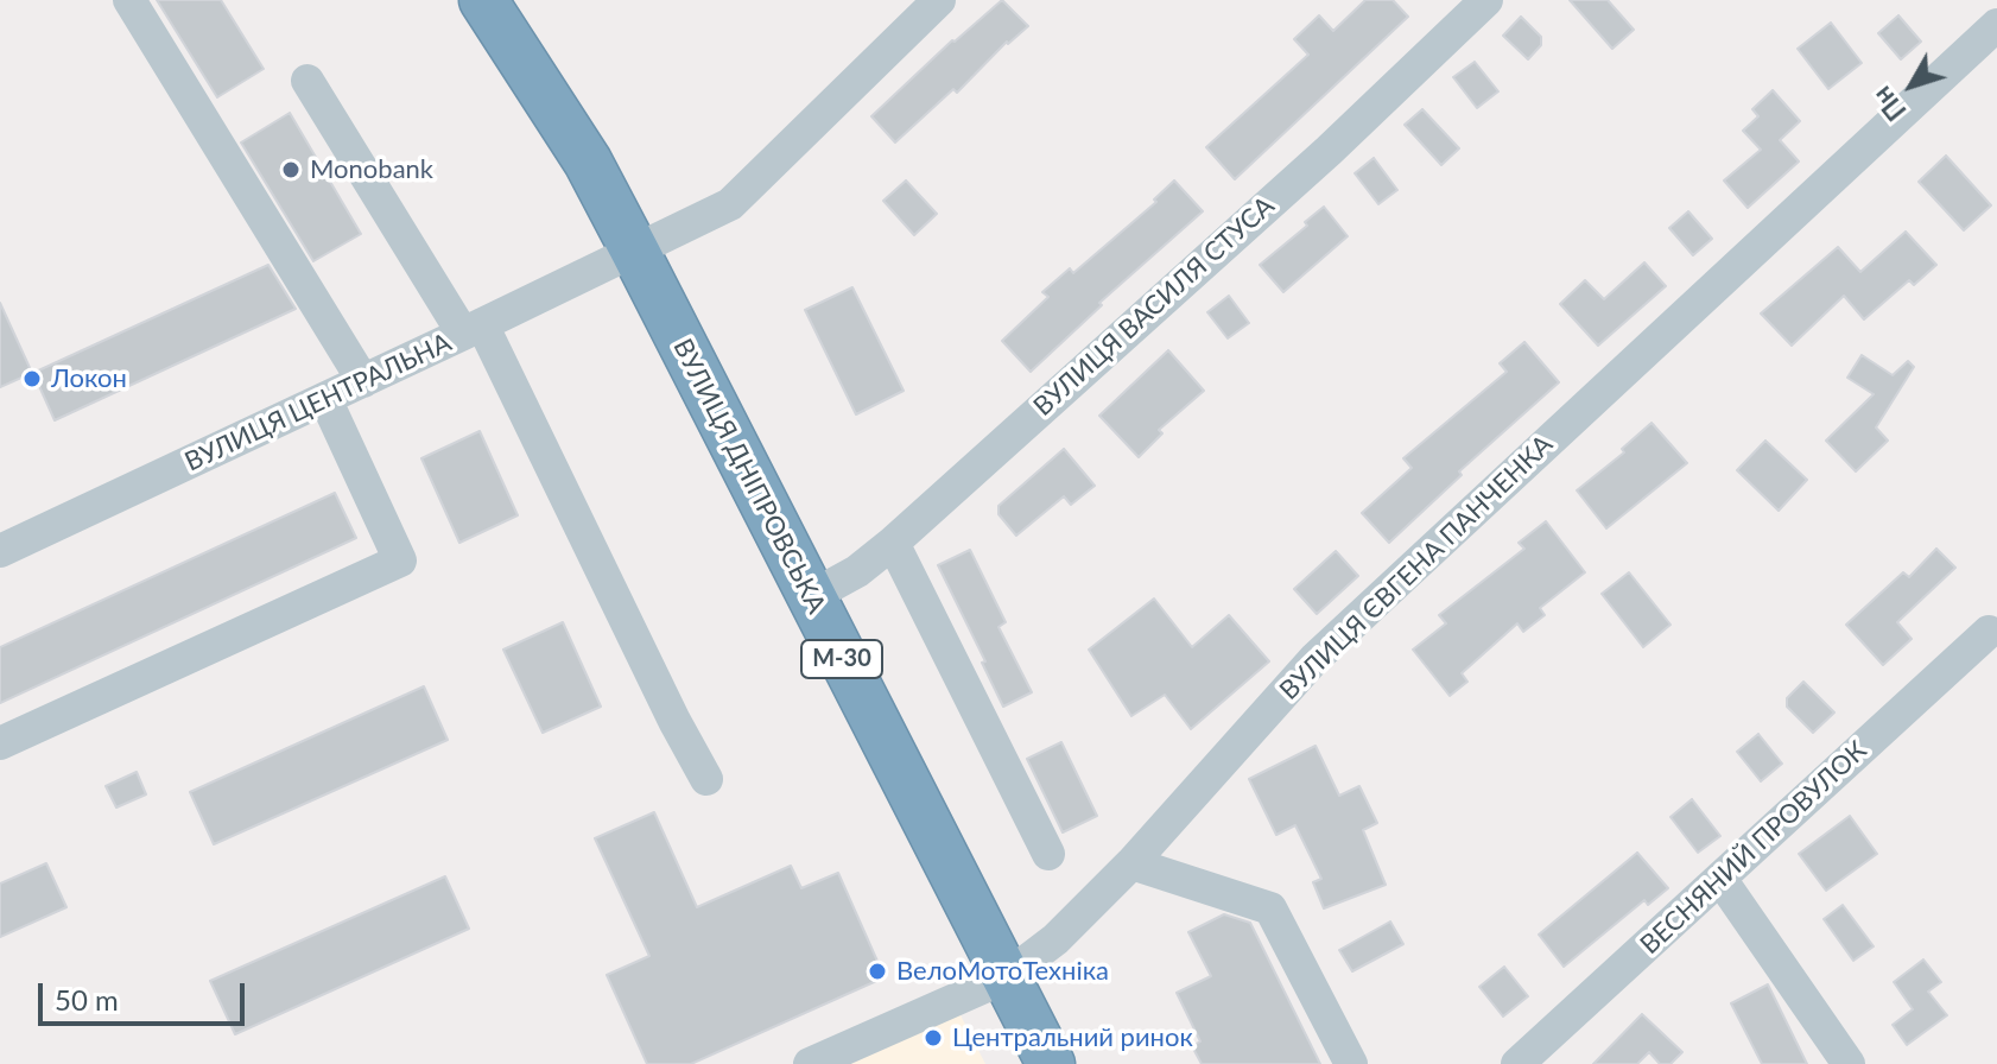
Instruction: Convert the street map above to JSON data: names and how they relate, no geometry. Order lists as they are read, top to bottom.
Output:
{
  "streets": {
    "highway": ["ВУЛИЦЯ ДНІПРОВСЬКА", "М-30"],
    "street": [
      "ВУЛИЦЯ ВАСИЛЯ СТУСА",
      "ВУЛИЦЯ ЦЕНТРАЛЬНА",
      "ВУЛИЦЯ ЄВГЕНА ПАНЧЕНКА",
      "ВЕСНЯНИЙ ПРОВУЛОК"
    ]
  },
  "crossings": [
    ["ВУЛИЦЯ ВАСИЛЯ СТУСА", "ВУЛИЦЯ ДНІПРОВСЬКА"],
    ["ВУЛИЦЯ ЦЕНТРАЛЬНА", "ВУЛИЦЯ ДНІПРОВСЬКА"],
    ["ВУЛИЦЯ ДНІПРОВСЬКА", "ВУЛИЦЯ ЄВГЕНА ПАНЧЕНКА"]
  ],
  "places": [
    "Monobank",
    "Локон",
    "ВелоМотоТехніка",
    "Центральний ринок"
  ],
  "scale_bar": "50 m",
  "north": "bottom left"
}
